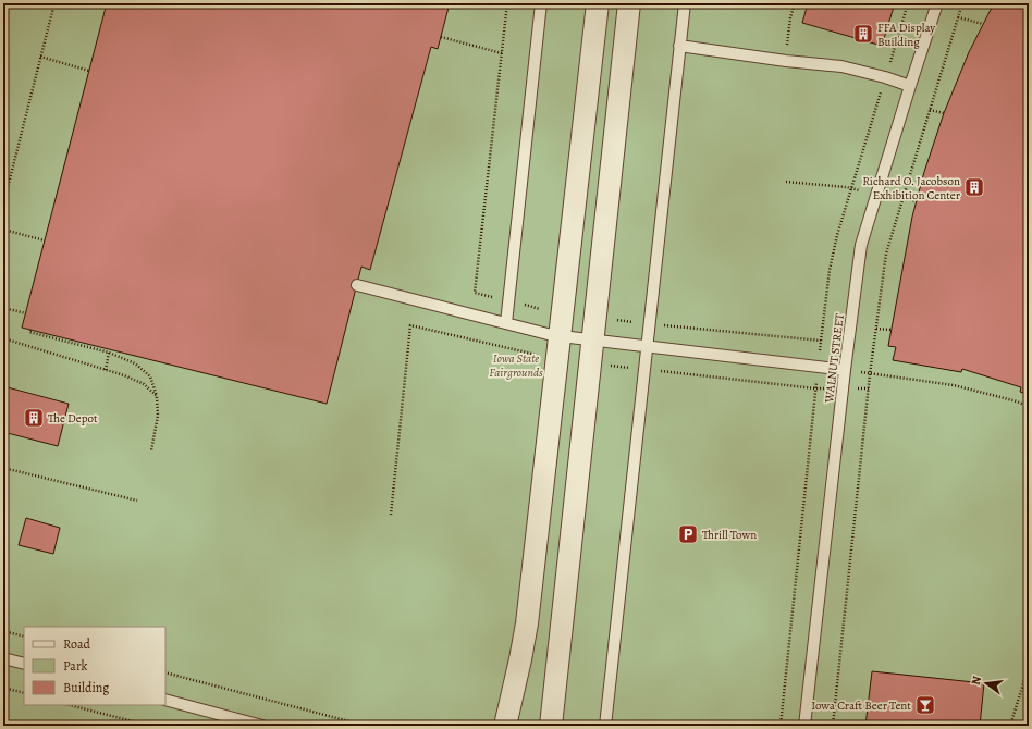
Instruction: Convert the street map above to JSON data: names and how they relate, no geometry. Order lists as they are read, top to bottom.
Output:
{
  "streets": {
    "lane": ["WALNUT STREET"]
  },
  "parks": ["Iowa State Fairgrounds"],
  "places": {
    "building": ["FFA Display Building", "Richard O. Jacobson Exhibition Center", "The Depot"],
    "parking": ["Thrill Town"],
    "bar": ["Iowa Craft Beer Tent"]
  },
  "legend": ["Road", "Park", "Building"],
  "north": "left"
}
